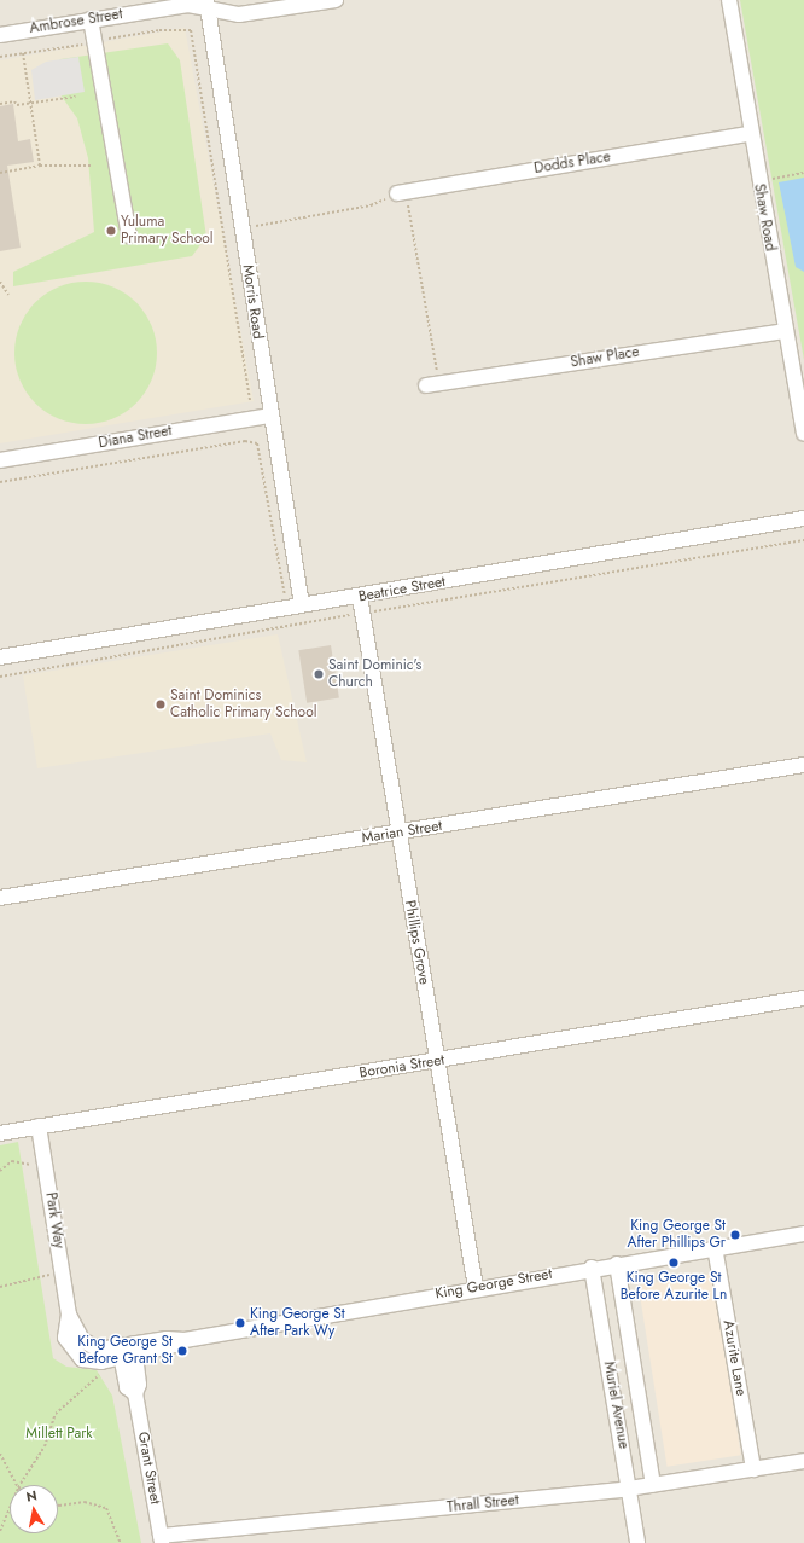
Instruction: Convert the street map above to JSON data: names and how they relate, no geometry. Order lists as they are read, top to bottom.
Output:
{
  "streets": {
    "street": [
      "Ambrose Street",
      "Dodds Place",
      "Shaw Road",
      "Morris Road",
      "Shaw Place",
      "Diana Street",
      "Beatrice Street",
      "Marian Street",
      "Phillips Grove",
      "Boronia Street",
      "Park Way",
      "King George Street",
      "Azurite Lane",
      "Muriel Avenue",
      "Grant Street",
      "Thrall Street"
    ]
  },
  "crossings": [
    ["Ambrose Street", "Morris Road"],
    ["Dodds Place", "Shaw Road"],
    ["Shaw Road", "Shaw Place"],
    ["Morris Road", "Diana Street"],
    ["Morris Road", "Beatrice Street"],
    ["Beatrice Street", "Phillips Grove"],
    ["Marian Street", "Phillips Grove"],
    ["Phillips Grove", "Boronia Street"],
    ["Phillips Grove", "King George Street"],
    ["Boronia Street", "Park Way"],
    ["Park Way", "King George Street"],
    ["King George Street", "Azurite Lane"],
    ["King George Street", "Muriel Avenue"],
    ["King George Street", "Grant Street"],
    ["Azurite Lane", "Thrall Street"],
    ["Muriel Avenue", "Thrall Street"],
    ["Grant Street", "Thrall Street"]
  ],
  "parks": ["Millett Park"],
  "places": [
    "Yuluma Primary School",
    "Saint Dominic's Church",
    "Saint Dominics Catholic Primary School",
    "King George St After Phillips Gr",
    "King George St Before Azurite Ln",
    "King George St After Park Wy",
    "King George St Before Grant St"
  ],
  "north": "top"
}
